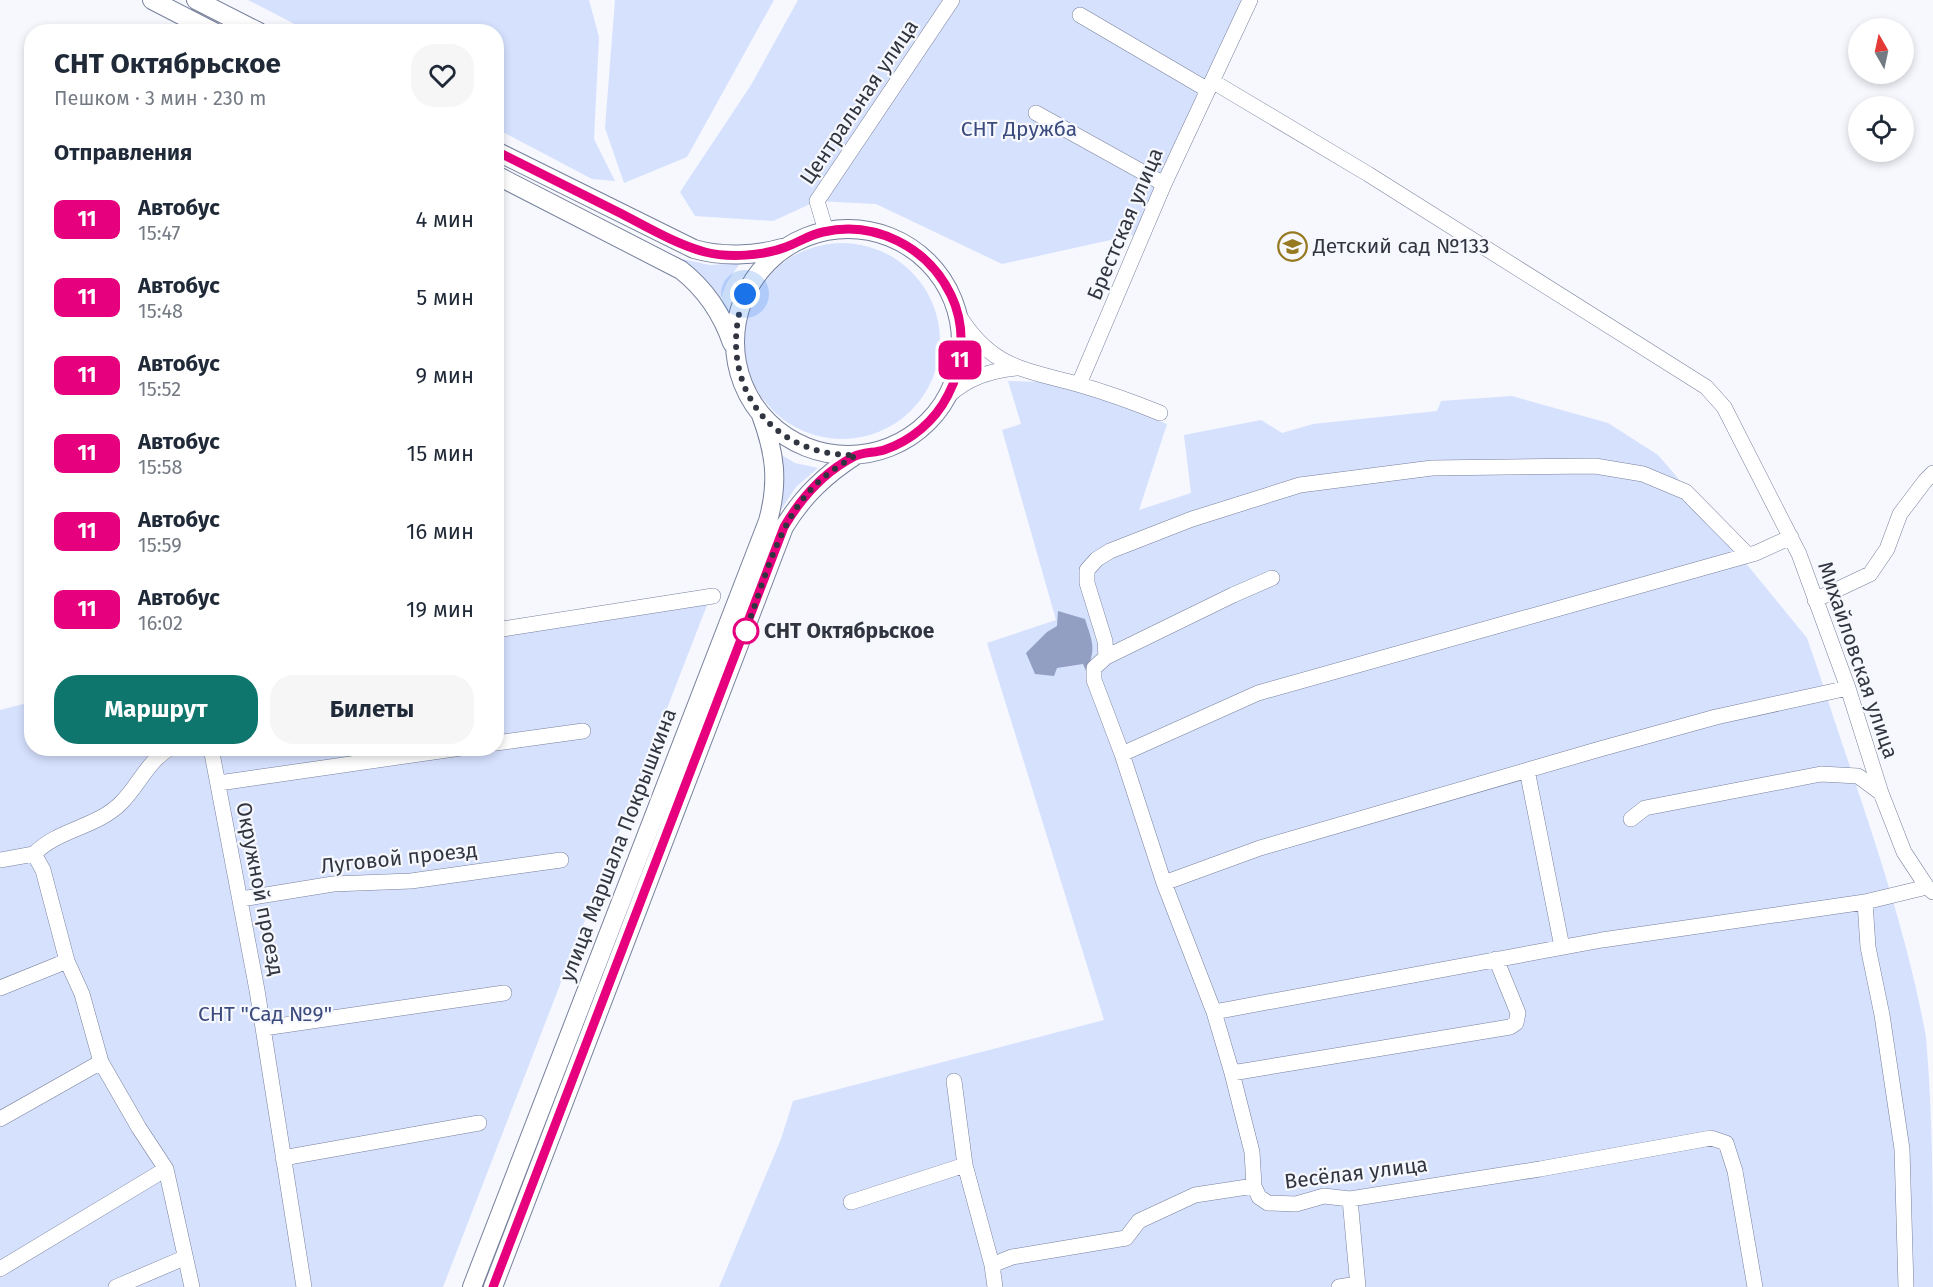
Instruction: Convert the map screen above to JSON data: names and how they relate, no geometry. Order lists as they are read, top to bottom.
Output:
{
  "streets": {
    "main road": ["улица Маршала Покрышкина"],
    "street": [
      "Центральная улица",
      "Брестская улица",
      "Михайловская улица",
      "Луговой проезд",
      "Окружной проезд",
      "Весёлая улица"
    ]
  },
  "crossings": [
    ["Брестская улица", "Михайловская улица"],
    ["Луговой проезд", "Окружной проезд"]
  ],
  "parks": ["СНТ Дружба", "СНТ \"Сад №9\""],
  "places": {
    "school or university": ["Детский сад №133"],
    "other": ["СНТ Октябрьское"]
  },
  "lines": ["bus line 11"],
  "north": "top",
  "page": {
    "on_map": "11",
    "heading": [
      ["СНТ Октябрьское", "Пешком · 3 мин · 230 m"],
      "Отправления"
    ],
    "list": [
      {
        "mark": "11",
        "name": "Автобус",
        "note": "15:47",
        "value": "4 мин"
      },
      {
        "mark": "11",
        "name": "Автобус",
        "note": "15:48",
        "value": "5 мин"
      },
      {
        "mark": "11",
        "name": "Автобус",
        "note": "15:52",
        "value": "9 мин"
      },
      {
        "mark": "11",
        "name": "Автобус",
        "note": "15:58",
        "value": "15 мин"
      },
      {
        "mark": "11",
        "name": "Автобус",
        "note": "15:59",
        "value": "16 мин"
      },
      {
        "mark": "11",
        "name": "Автобус",
        "note": "16:02",
        "value": "19 мин"
      }
    ],
    "buttons": ["Маршрут", "Билеты"]
  }
}
